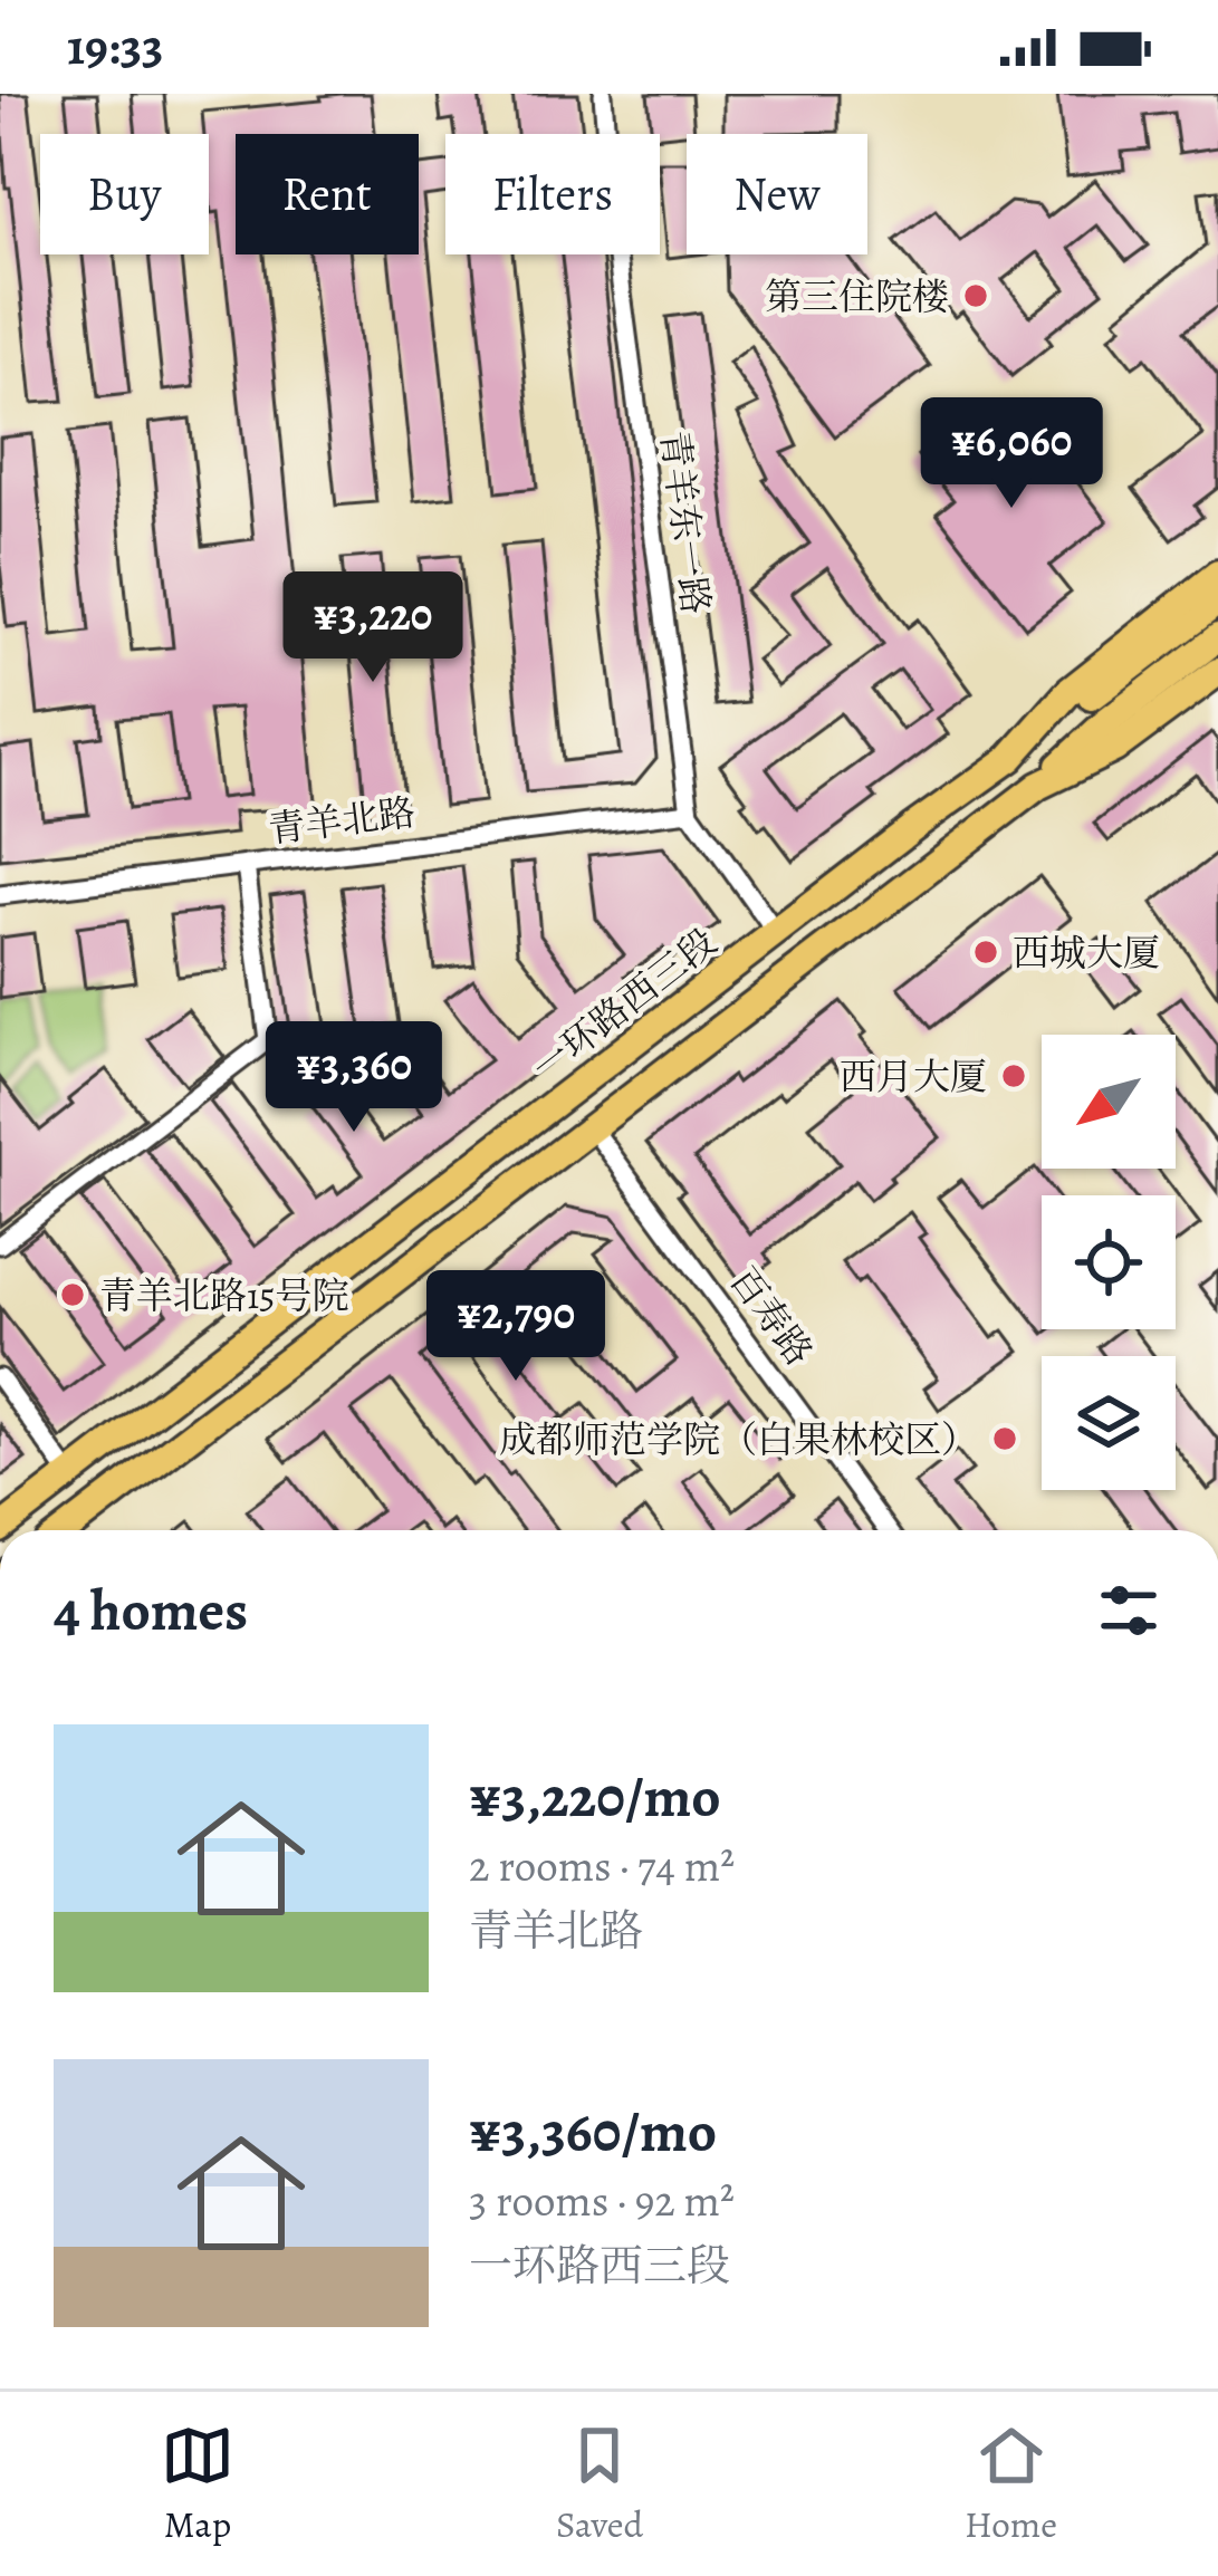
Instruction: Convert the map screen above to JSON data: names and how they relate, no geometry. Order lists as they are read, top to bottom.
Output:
{
  "streets": {
    "main road": ["一环路西三段"],
    "street": ["青羊东一路", "青羊北路", "百寿路"]
  },
  "crossings": [
    ["青羊东一路", "青羊北路"],
    ["青羊东一路", "一环路西三段"],
    ["一环路西三段", "百寿路"]
  ],
  "places": [
    "第三住院楼",
    "西城大厦",
    "西月大厦",
    "青羊北路15号院",
    "成都师范学院（白果林校区）"
  ],
  "north": "bottom left",
  "page": {
    "status": "19:33",
    "chip": [
      "Buy",
      "Rent",
      "Filters",
      "New"
    ],
    "price": [
      "¥6,060",
      "¥3,220",
      "¥3,360",
      "¥2,790"
    ],
    "heading": "4 homes",
    "list": [
      {
        "name": "¥3,220/mo",
        "note": "2 rooms · 74 m² · 青羊北路"
      },
      {
        "name": "¥3,360/mo",
        "note": "3 rooms · 92 m² · 一环路西三段"
      }
    ],
    "tabs": ["Map", "Saved", "Home"]
  }
}
